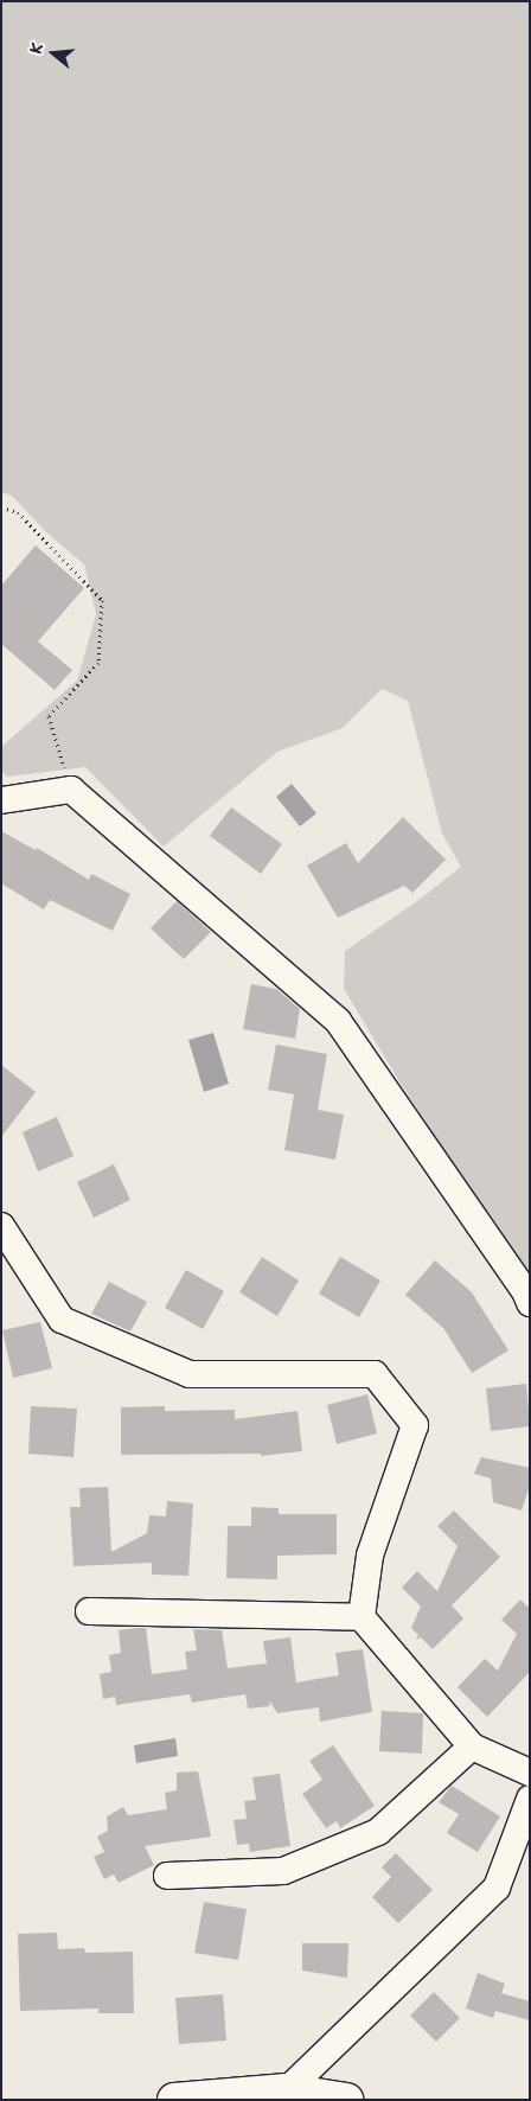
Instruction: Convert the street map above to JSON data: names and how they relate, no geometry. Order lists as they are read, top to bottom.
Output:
{
  "north": "left"
}
